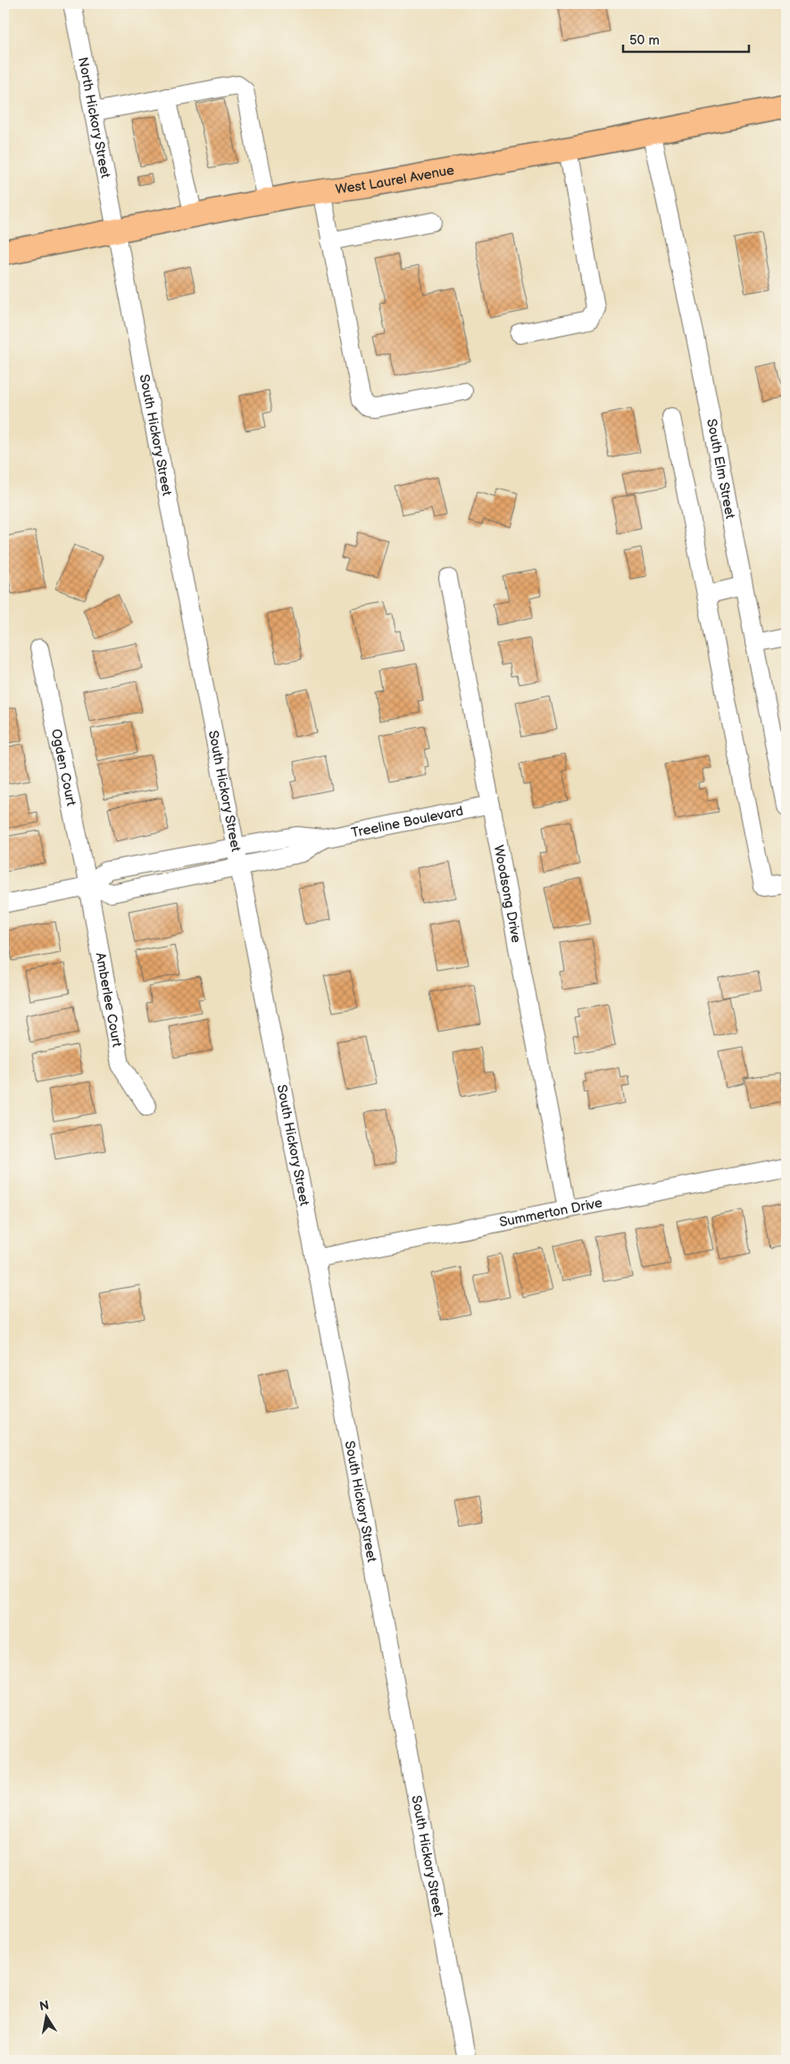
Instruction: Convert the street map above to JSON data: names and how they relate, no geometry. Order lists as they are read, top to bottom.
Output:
{
  "streets": {
    "main road": ["West Laurel Avenue"],
    "street": [
      "North Hickory Street",
      "South Hickory Street",
      "South Elm Street",
      "Ogden Court",
      "Treeline Boulevard",
      "Woodsong Drive",
      "Amberlee Court",
      "Summerton Drive"
    ]
  },
  "crossings": [
    ["North Hickory Street", "West Laurel Avenue"],
    ["North Hickory Street", "South Hickory Street"],
    ["West Laurel Avenue", "South Hickory Street"],
    ["West Laurel Avenue", "South Elm Street"],
    ["South Hickory Street", "Treeline Boulevard"],
    ["South Hickory Street", "Summerton Drive"],
    ["Ogden Court", "Treeline Boulevard"],
    ["Ogden Court", "Amberlee Court"],
    ["Treeline Boulevard", "Woodsong Drive"],
    ["Treeline Boulevard", "Amberlee Court"],
    ["Woodsong Drive", "Summerton Drive"]
  ],
  "scale_bar": "50 m",
  "north": "top"
}
